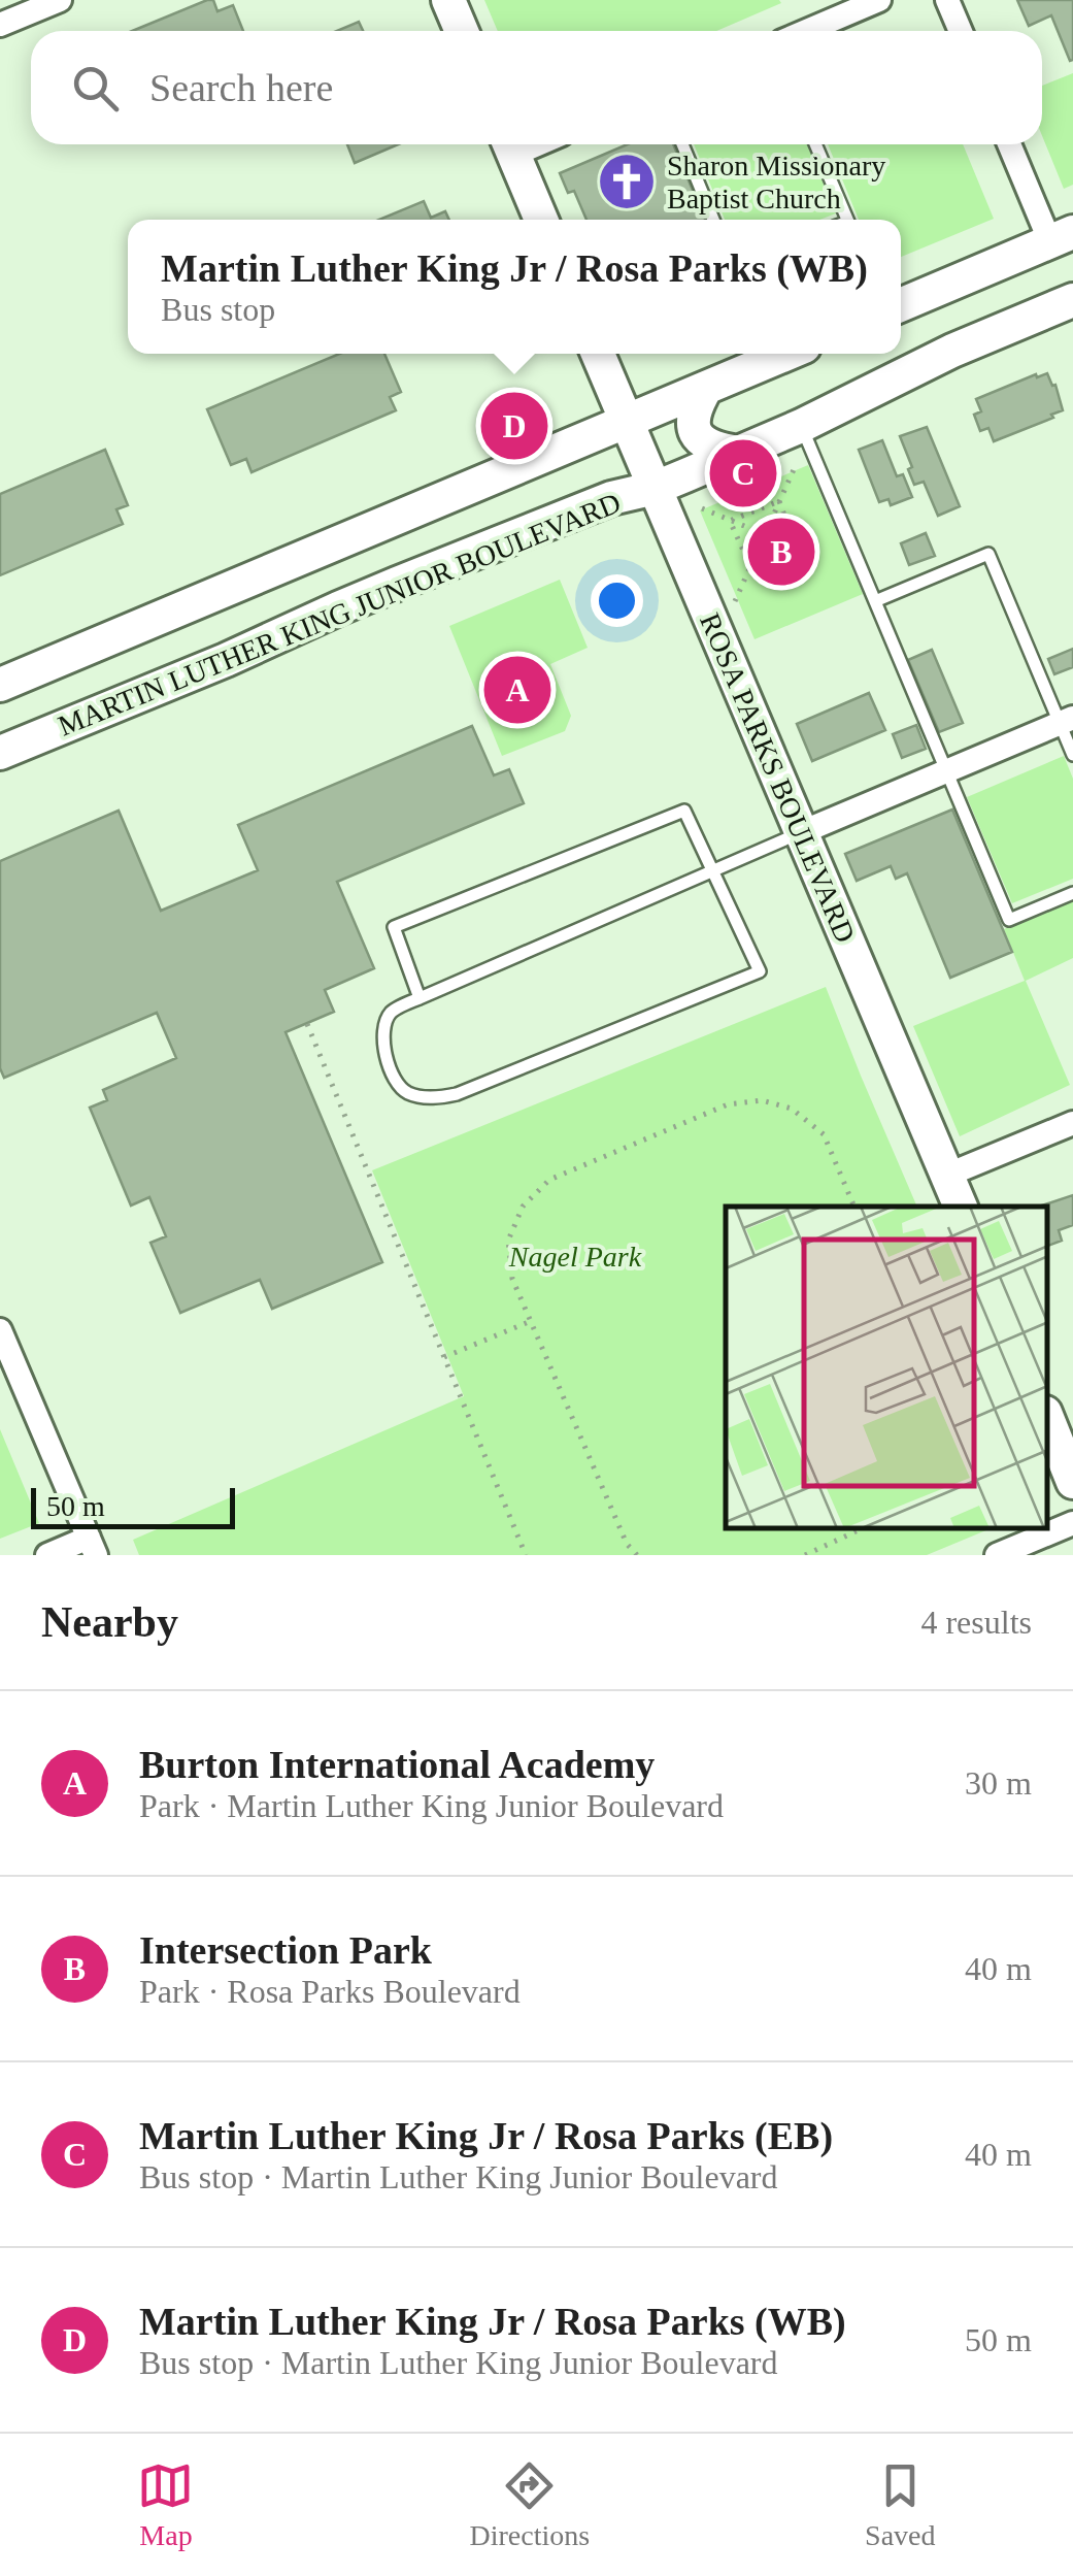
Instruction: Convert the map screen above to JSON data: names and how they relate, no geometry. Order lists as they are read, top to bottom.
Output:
{
  "streets": {
    "main road": ["MARTIN LUTHER KING JUNIOR BOULEVARD", "ROSA PARKS BOULEVARD"]
  },
  "crossings": [
    ["MARTIN LUTHER KING JUNIOR BOULEVARD", "ROSA PARKS BOULEVARD"]
  ],
  "parks": ["Nagel Park"],
  "places": {
    "church": ["Sharon Missionary Baptist Church"]
  },
  "scale_bar": "50 m",
  "page": {
    "search": "Search here",
    "popup": ["Martin Luther King Jr / Rosa Parks (WB)", "Bus stop"],
    "pins": [
      "D",
      "C",
      "B",
      "A"
    ],
    "scale": "50 m",
    "heading": ["Nearby", "4 results"],
    "list": [
      {
        "mark": "A",
        "name": "Burton International Academy",
        "note": "Park · Martin Luther King Junior Boulevard",
        "value": "30 m"
      },
      {
        "mark": "B",
        "name": "Intersection Park",
        "note": "Park · Rosa Parks Boulevard",
        "value": "40 m"
      },
      {
        "mark": "C",
        "name": "Martin Luther King Jr / Rosa Parks (EB)",
        "note": "Bus stop · Martin Luther King Junior Boulevard",
        "value": "40 m"
      },
      {
        "mark": "D",
        "name": "Martin Luther King Jr / Rosa Parks (WB)",
        "note": "Bus stop · Martin Luther King Junior Boulevard",
        "value": "50 m"
      }
    ],
    "nav": ["Map", "Directions", "Saved"]
  }
}
